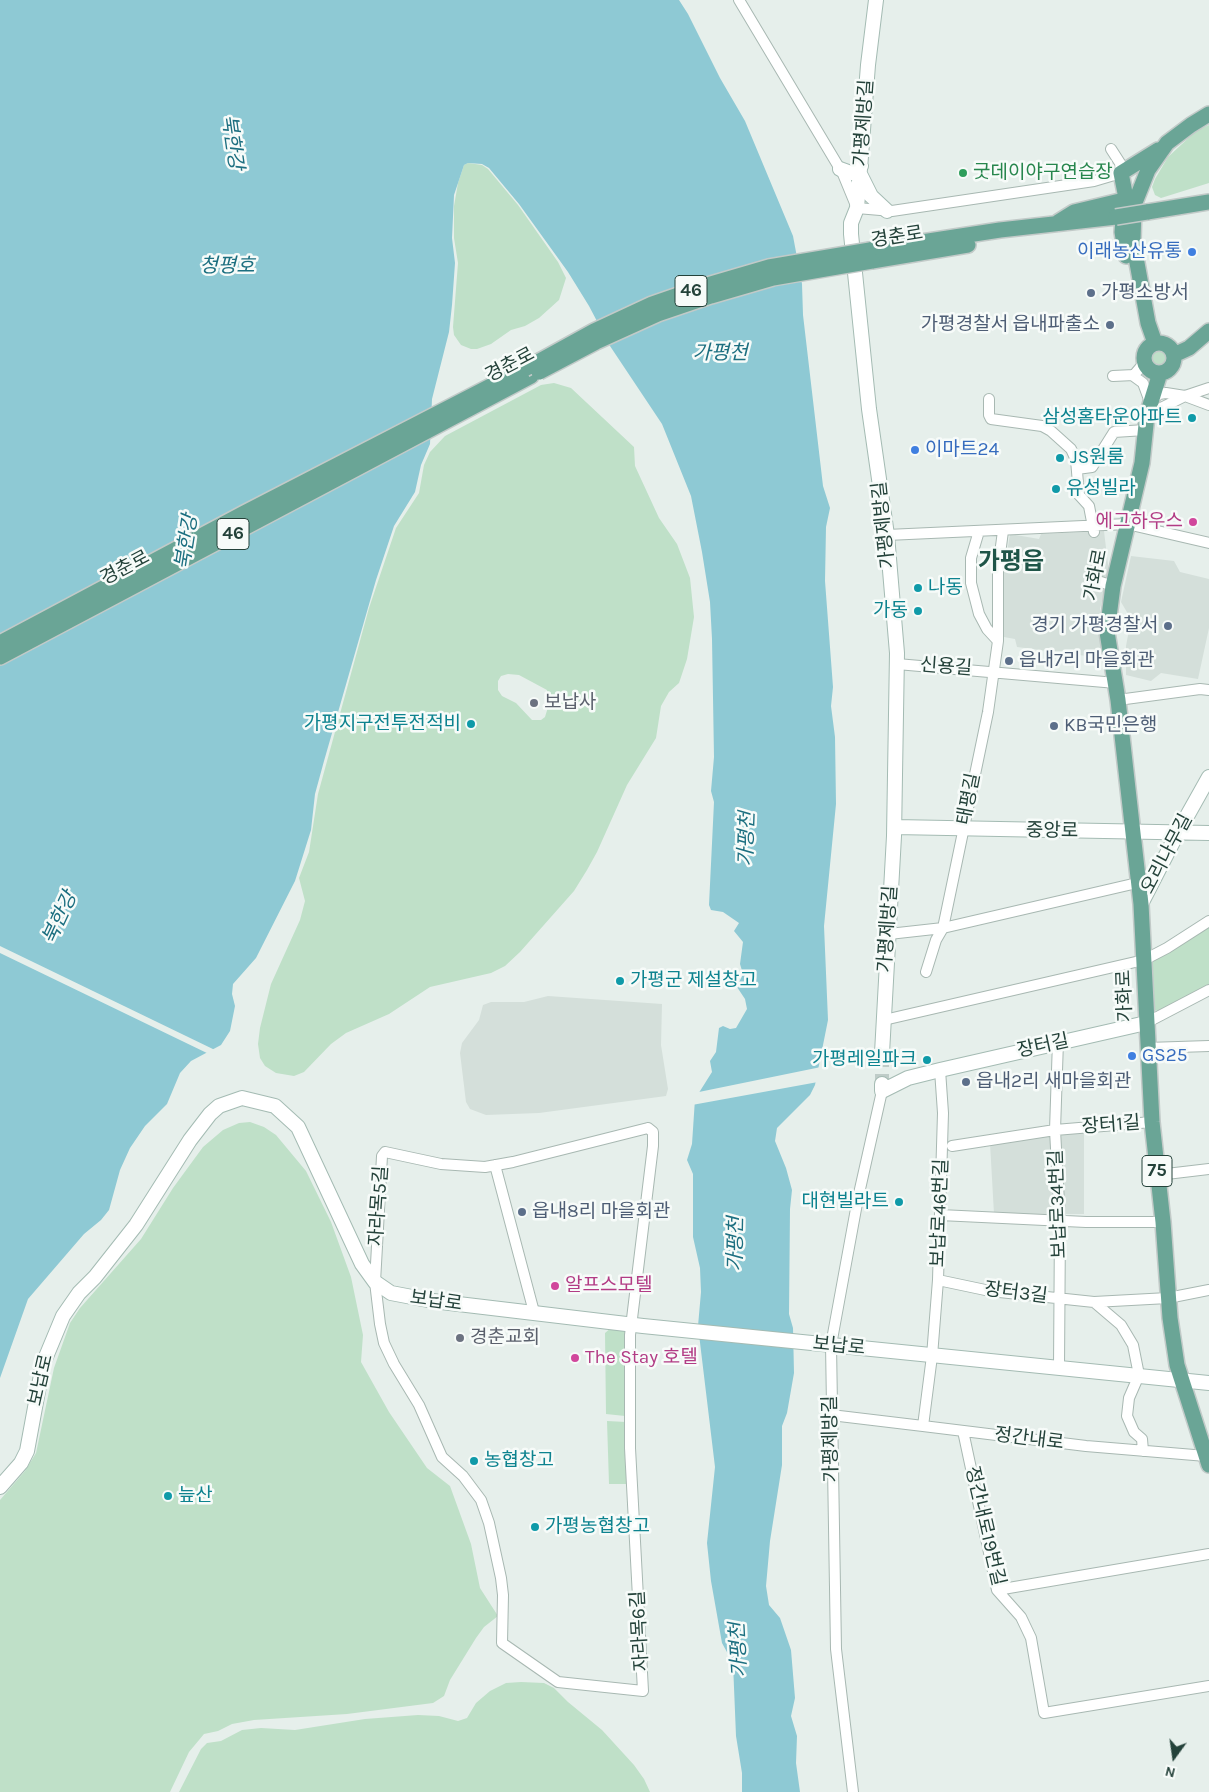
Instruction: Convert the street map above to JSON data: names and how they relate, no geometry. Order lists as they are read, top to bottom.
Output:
{
  "streets": {
    "main road": [
      "경춘로",
      "46",
      "가화로",
      "75"
    ],
    "street": [
      "가평제방길",
      "신용길",
      "태평길",
      "중앙로",
      "오리나무길",
      "장터길",
      "장터1길",
      "보납로34번길",
      "자라목5길",
      "보납로46번길",
      "장터3길",
      "보납로",
      "정간내로",
      "정간내로19번길",
      "자라목6길"
    ]
  },
  "crossings": [
    ["가평제방길", "신용길"],
    ["가평제방길", "중앙로"],
    ["가평제방길", "장터길"],
    ["가평제방길", "보납로46번길"],
    ["가평제방길", "보납로"],
    ["가평제방길", "정간내로"],
    ["가화로", "신용길"],
    ["가화로", "중앙로"],
    ["가화로", "오리나무길"],
    ["가화로", "장터길"],
    ["가화로", "장터1길"],
    ["가화로", "장터3길"],
    ["가화로", "보납로"],
    ["가화로", "정간내로"],
    ["신용길", "태평길"],
    ["태평길", "중앙로"],
    ["중앙로", "오리나무길"],
    ["장터길", "보납로34번길"],
    ["장터길", "보납로46번길"],
    ["장터1길", "보납로34번길"],
    ["보납로34번길", "장터3길"],
    ["보납로34번길", "보납로"],
    ["자라목5길", "보납로"],
    ["자라목5길", "자라목6길"],
    ["보납로46번길", "장터3길"],
    ["보납로46번길", "보납로"],
    ["보납로", "자라목6길"],
    ["정간내로", "정간내로19번길"]
  ],
  "districts": ["가평읍"],
  "water": ["북한강", "청평호", "가평천"],
  "places": [
    "굿데이야구연습장",
    "이래농산유통",
    "가평소방서",
    "가평경찰서 읍내파출소",
    "삼성홈타운아파트",
    "이마트24",
    "JS원룸",
    "유성빌라",
    "에그하우스",
    "나동",
    "가동",
    "경기 가평경찰서",
    "읍내7리 마을회관",
    "보납사",
    "가평지구전투전적비",
    "KB국민은행",
    "가평군 제설창고",
    "GS25",
    "가평레일파크",
    "읍내2리 새마을회관",
    "대현빌라트",
    "읍내8리 마을회관",
    "알프스모텔",
    "경춘교회",
    "The Stay 호텔",
    "농협창고",
    "늪산",
    "가평농협창고"
  ],
  "north": "bottom"
}
